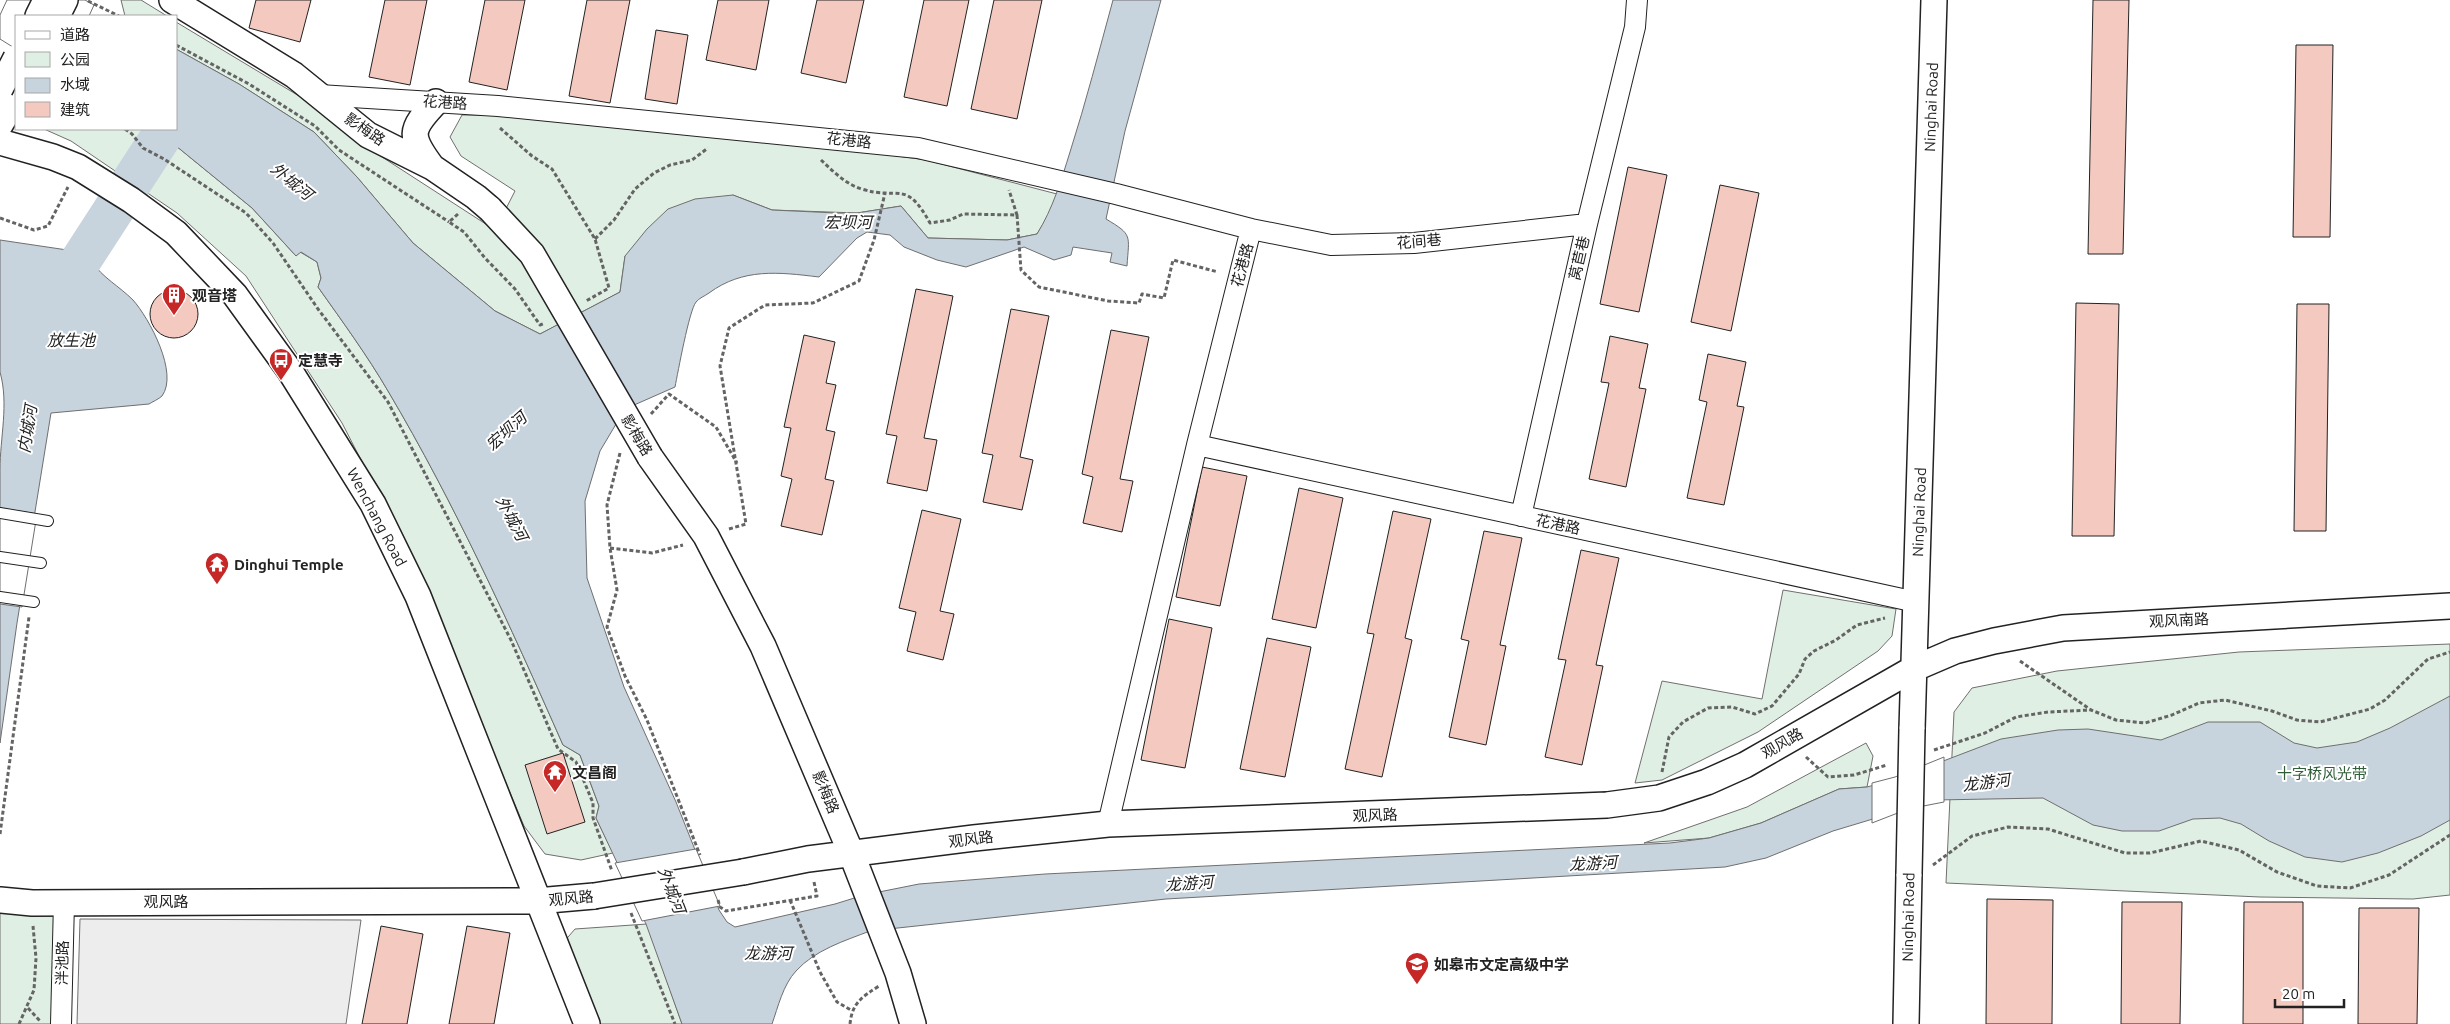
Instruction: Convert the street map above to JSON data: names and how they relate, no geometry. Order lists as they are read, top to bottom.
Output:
{
  "streets": {
    "street": [
      "花港路",
      "Ninghai Road",
      "影梅路",
      "花间巷",
      "莴苣巷",
      "Wenchang Road",
      "观风南路",
      "观风路",
      "泮池路"
    ]
  },
  "crossings": [
    ["花港路", "Ninghai Road"],
    ["花港路", "影梅路"],
    ["花港路", "花间巷"],
    ["花港路", "莴苣巷"],
    ["Ninghai Road", "观风南路"],
    ["Ninghai Road", "观风路"],
    ["影梅路", "观风路"],
    ["花间巷", "莴苣巷"],
    ["Wenchang Road", "观风路"],
    ["观风南路", "观风路"],
    ["观风路", "泮池路"]
  ],
  "water": [
    "外城河",
    "宏坝河",
    "放生池",
    "内城河",
    "龙游河"
  ],
  "parks": ["十字桥风光带"],
  "places": {
    "building": ["观音塔"],
    "bus stop": ["定慧寺"],
    "temple": ["Dinghui Temple", "文昌阁"],
    "school or university": ["如皋市文定高级中学"]
  },
  "legend": [
    "道路",
    "公园",
    "水域",
    "建筑"
  ],
  "scale_bar": "20 m"
}
